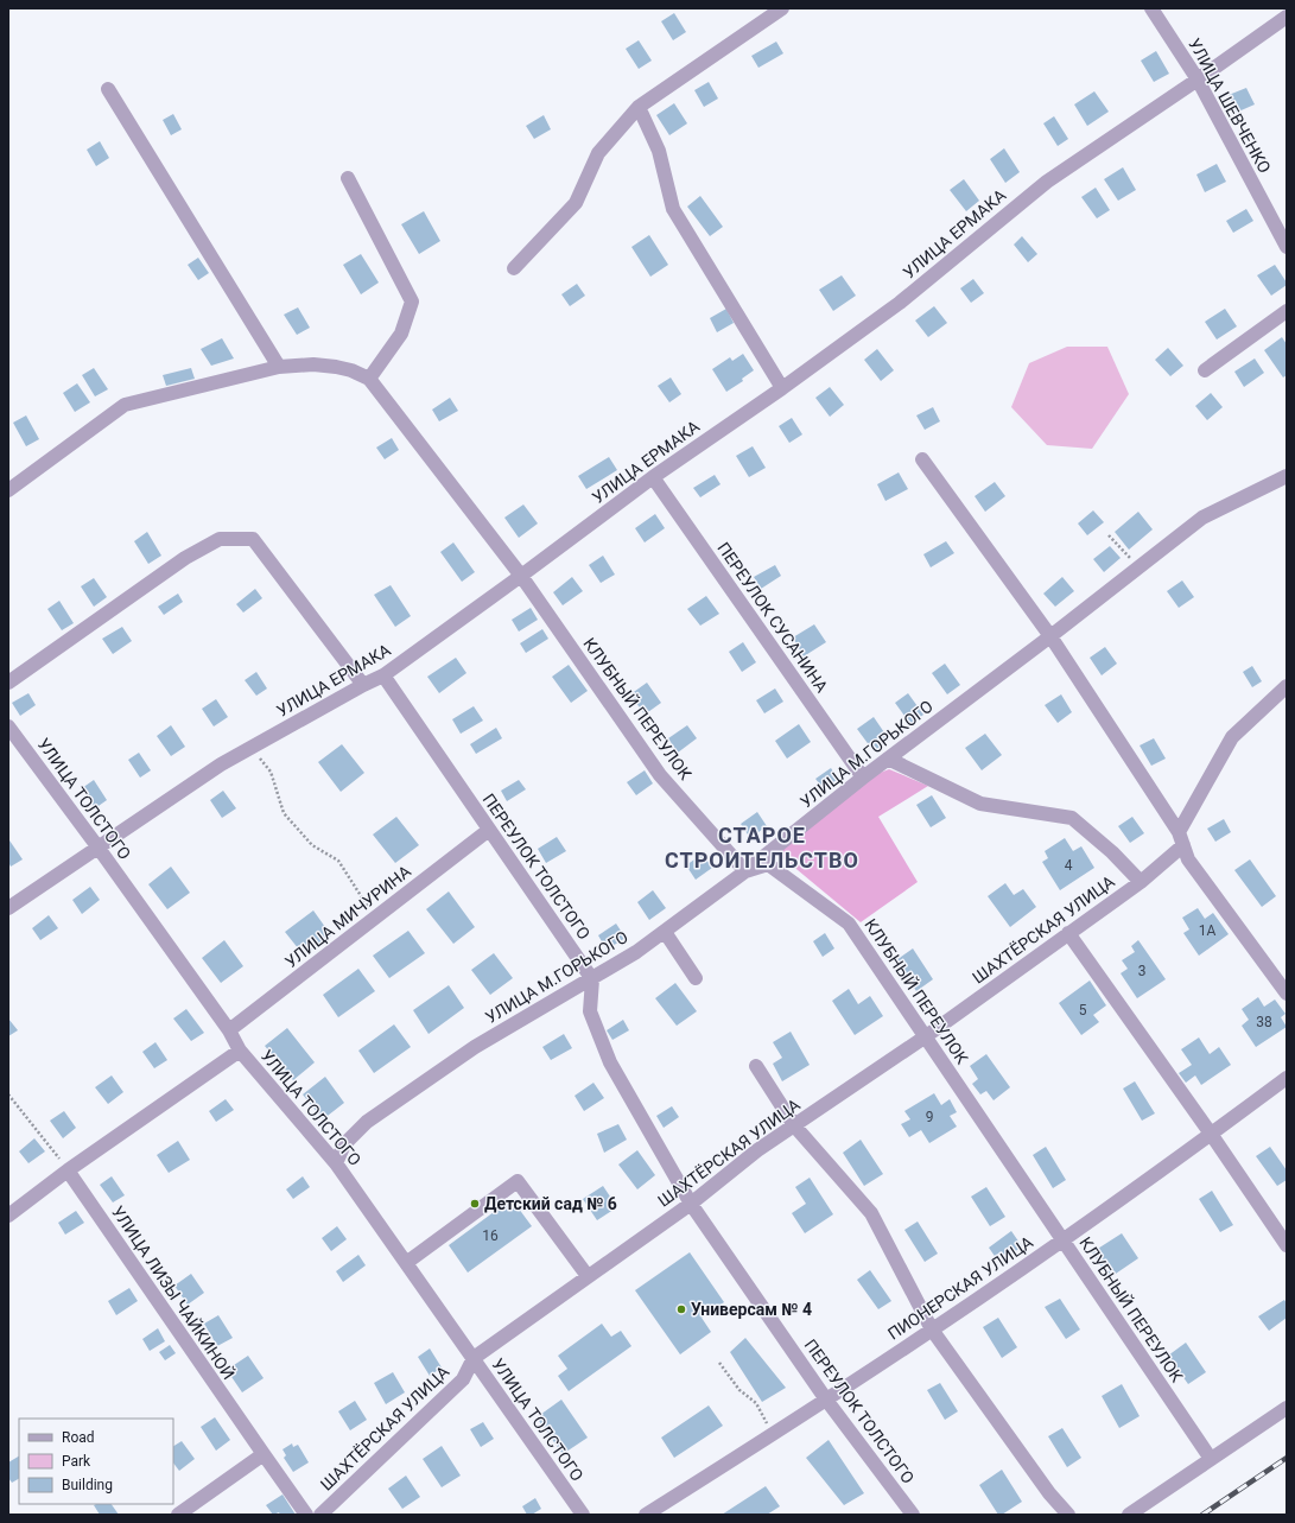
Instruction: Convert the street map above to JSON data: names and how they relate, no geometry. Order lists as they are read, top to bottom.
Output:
{
  "streets": {
    "street": [
      "УЛИЦА ШЕВЧЕНКО",
      "УЛИЦА ЕРМАКА",
      "ПЕРЕУЛОК СУСАНИНА",
      "КЛУБНЫЙ ПЕРЕУЛОК",
      "УЛИЦА М.ГОРЬКОГО",
      "УЛИЦА ТОЛСТОГО",
      "ПЕРЕУЛОК ТОЛСТОГО",
      "УЛИЦА МИЧУРИНА",
      "ШАХТЁРСКАЯ УЛИЦА",
      "ПИОНЕРСКАЯ УЛИЦА",
      "УЛИЦА ЛИЗЫ ЧАЙКИНОЙ"
    ]
  },
  "crossings": [
    ["УЛИЦА ШЕВЧЕНКО", "УЛИЦА ЕРМАКА"],
    ["УЛИЦА ЕРМАКА", "ПЕРЕУЛОК СУСАНИНА"],
    ["УЛИЦА ЕРМАКА", "КЛУБНЫЙ ПЕРЕУЛОК"],
    ["УЛИЦА ЕРМАКА", "УЛИЦА ТОЛСТОГО"],
    ["УЛИЦА ЕРМАКА", "ПЕРЕУЛОК ТОЛСТОГО"],
    ["ПЕРЕУЛОК СУСАНИНА", "УЛИЦА М.ГОРЬКОГО"],
    ["КЛУБНЫЙ ПЕРЕУЛОК", "УЛИЦА М.ГОРЬКОГО"],
    ["КЛУБНЫЙ ПЕРЕУЛОК", "ШАХТЁРСКАЯ УЛИЦА"],
    ["КЛУБНЫЙ ПЕРЕУЛОК", "ПИОНЕРСКАЯ УЛИЦА"],
    ["УЛИЦА М.ГОРЬКОГО", "УЛИЦА ТОЛСТОГО"],
    ["УЛИЦА М.ГОРЬКОГО", "ПЕРЕУЛОК ТОЛСТОГО"],
    ["УЛИЦА ТОЛСТОГО", "УЛИЦА МИЧУРИНА"],
    ["УЛИЦА ТОЛСТОГО", "ШАХТЁРСКАЯ УЛИЦА"],
    ["ПЕРЕУЛОК ТОЛСТОГО", "УЛИЦА МИЧУРИНА"],
    ["ПЕРЕУЛОК ТОЛСТОГО", "ШАХТЁРСКАЯ УЛИЦА"],
    ["ПЕРЕУЛОК ТОЛСТОГО", "ПИОНЕРСКАЯ УЛИЦА"]
  ],
  "districts": ["СТАРОЕ СТРОИТЕЛЬСТВО"],
  "places": ["Детский сад № 6", "Универсам № 4"],
  "house_numbers": [
    "4",
    "1А",
    "3",
    "5",
    "38",
    "9",
    "16"
  ],
  "legend": ["Road", "Park", "Building"]
}
